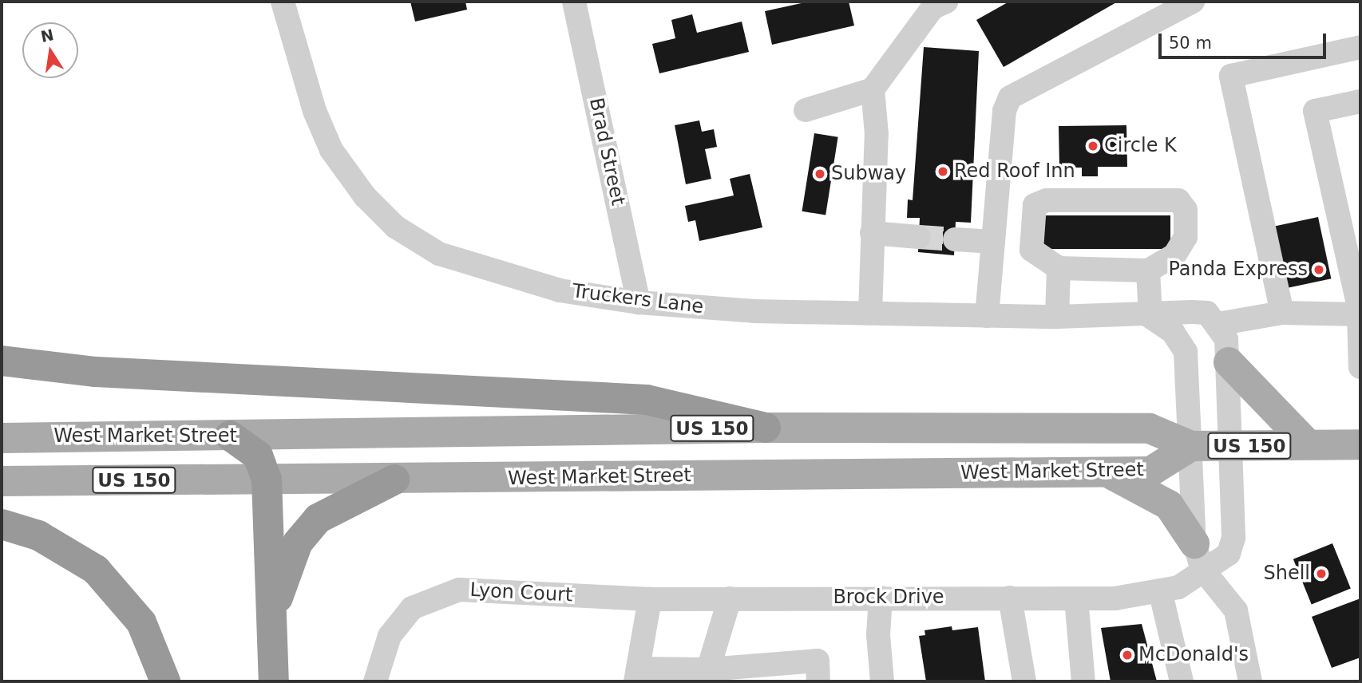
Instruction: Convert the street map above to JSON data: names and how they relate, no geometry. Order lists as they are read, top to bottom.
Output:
{
  "streets": {
    "main road": ["US 150", "West Market Street"],
    "street": [
      "Brad Street",
      "Truckers Lane",
      "Lyon Court",
      "Brock Drive"
    ]
  },
  "crossings": [
    ["Brad Street", "Truckers Lane"],
    ["West Market Street", "Brock Drive"],
    ["Lyon Court", "Brock Drive"]
  ],
  "places": [
    "Circle K",
    "Red Roof Inn",
    "Subway",
    "Panda Express",
    "Shell",
    "McDonald's"
  ],
  "scale_bar": "50 m",
  "north": "top"
}
